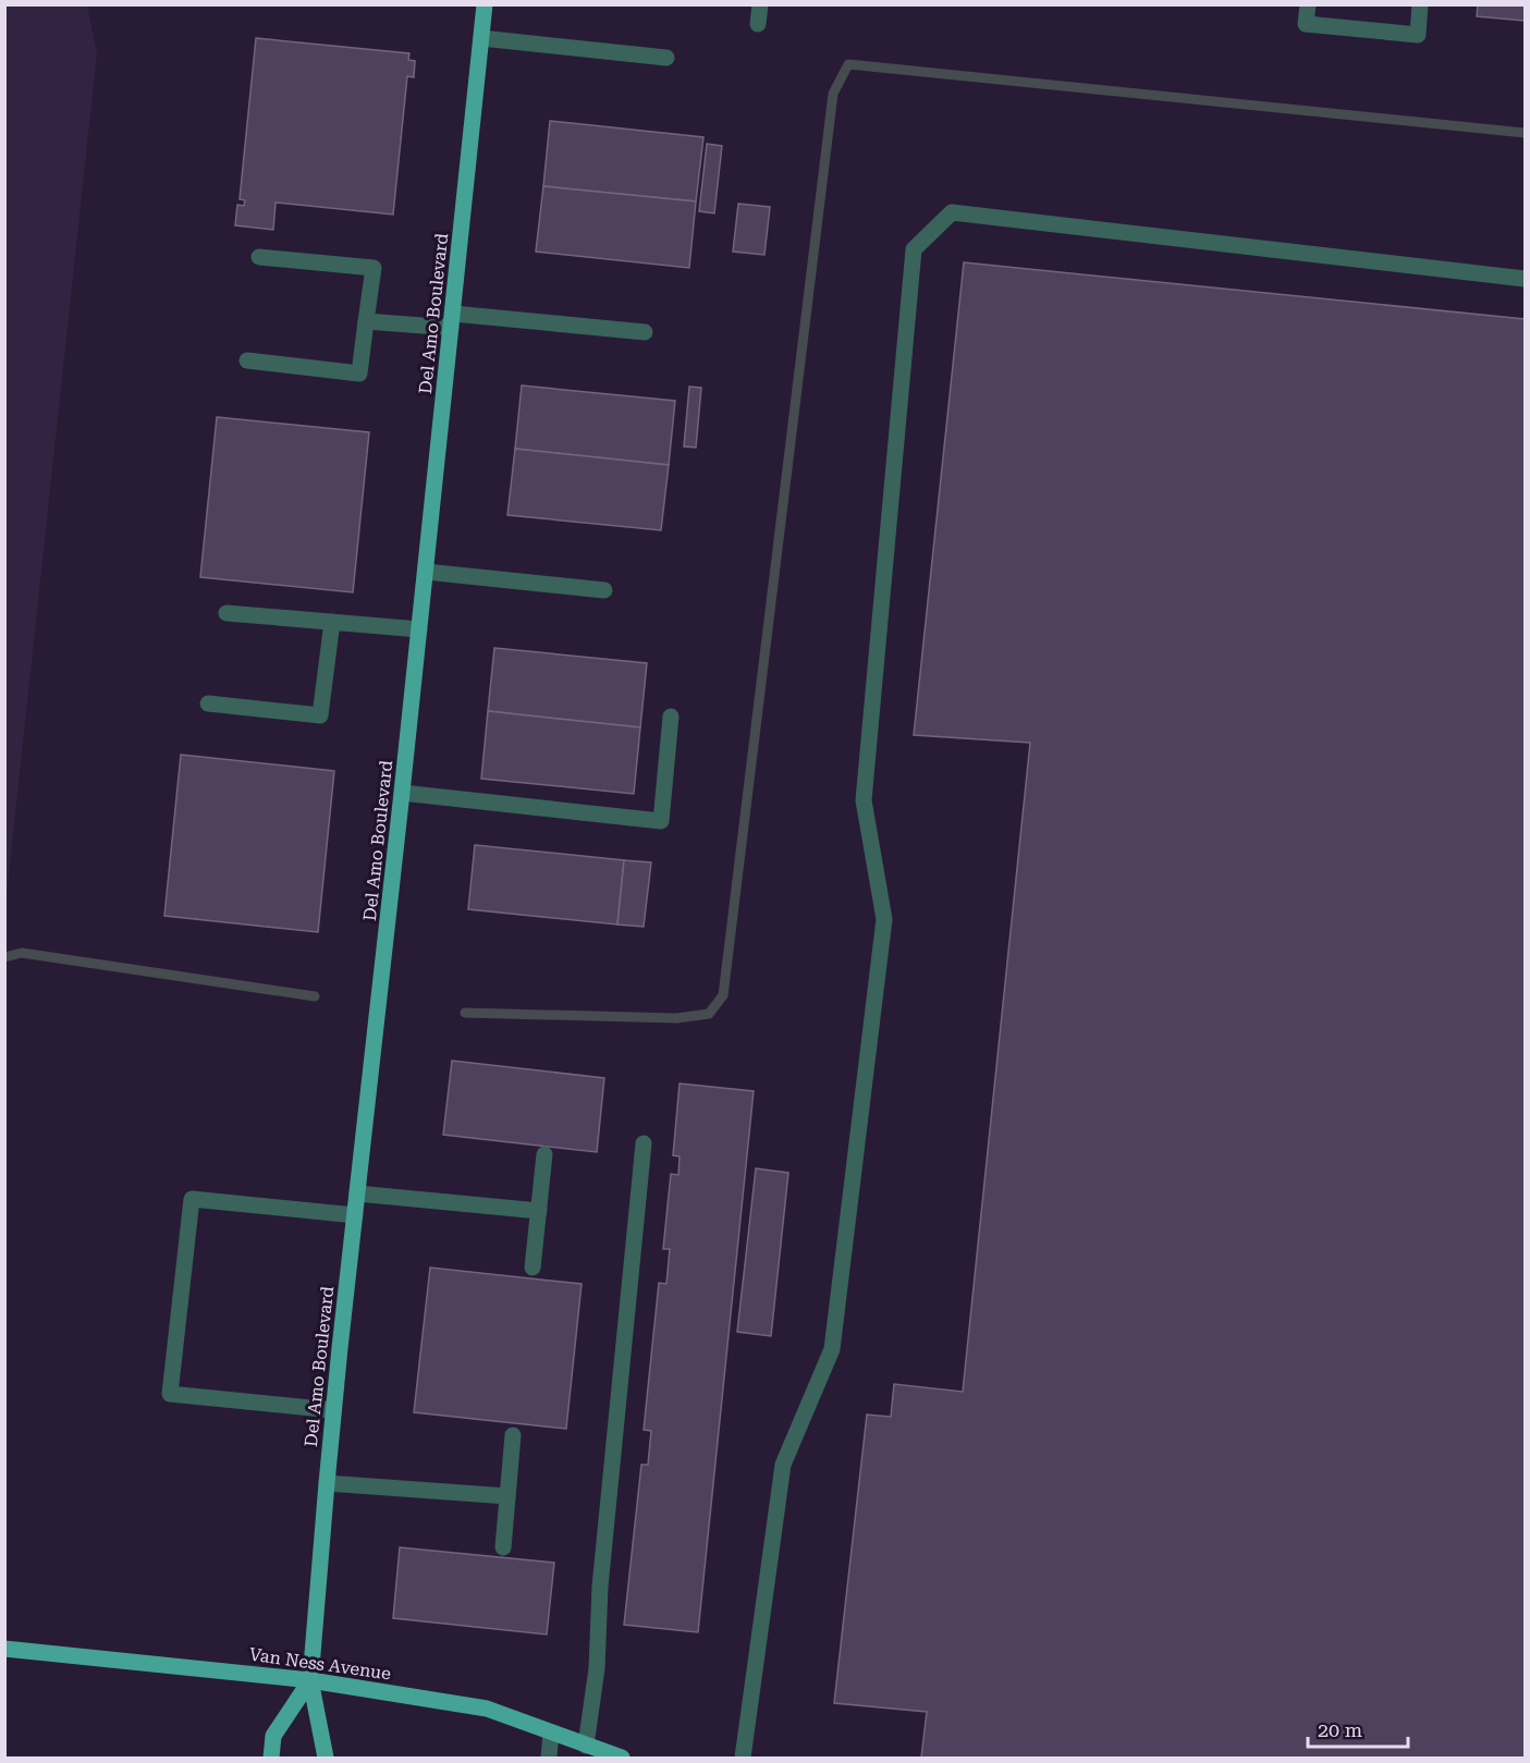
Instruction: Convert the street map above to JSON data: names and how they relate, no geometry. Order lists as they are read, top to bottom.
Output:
{
  "streets": {
    "main road": ["Del Amo Boulevard", "Van Ness Avenue"]
  },
  "crossings": [
    ["Del Amo Boulevard", "Van Ness Avenue"]
  ],
  "scale_bar": "20 m"
}
